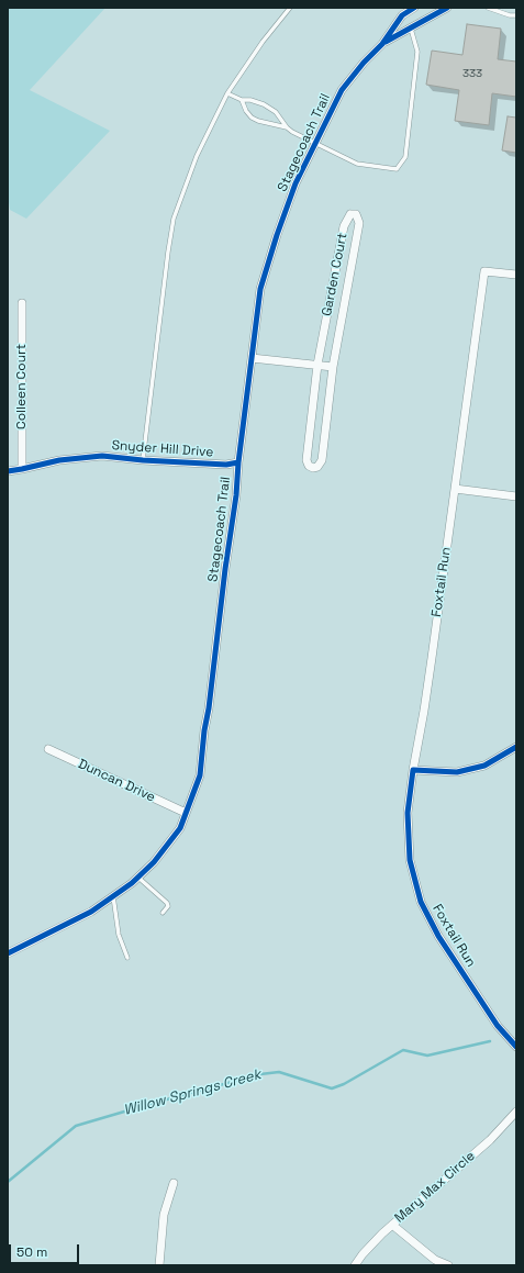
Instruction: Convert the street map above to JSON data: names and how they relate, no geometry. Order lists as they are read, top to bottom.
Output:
{
  "streets": {
    "street": [
      "Stagecoach Trail",
      "Garden Court",
      "Colleen Court",
      "Snyder Hill Drive",
      "Foxtail Run",
      "Duncan Drive",
      "Mary Max Circle"
    ]
  },
  "crossings": [
    ["Stagecoach Trail", "Snyder Hill Drive"],
    ["Stagecoach Trail", "Duncan Drive"],
    ["Colleen Court", "Snyder Hill Drive"]
  ],
  "water": ["Willow Springs Creek"],
  "house_numbers": ["333"],
  "scale_bar": "50 m"
}
